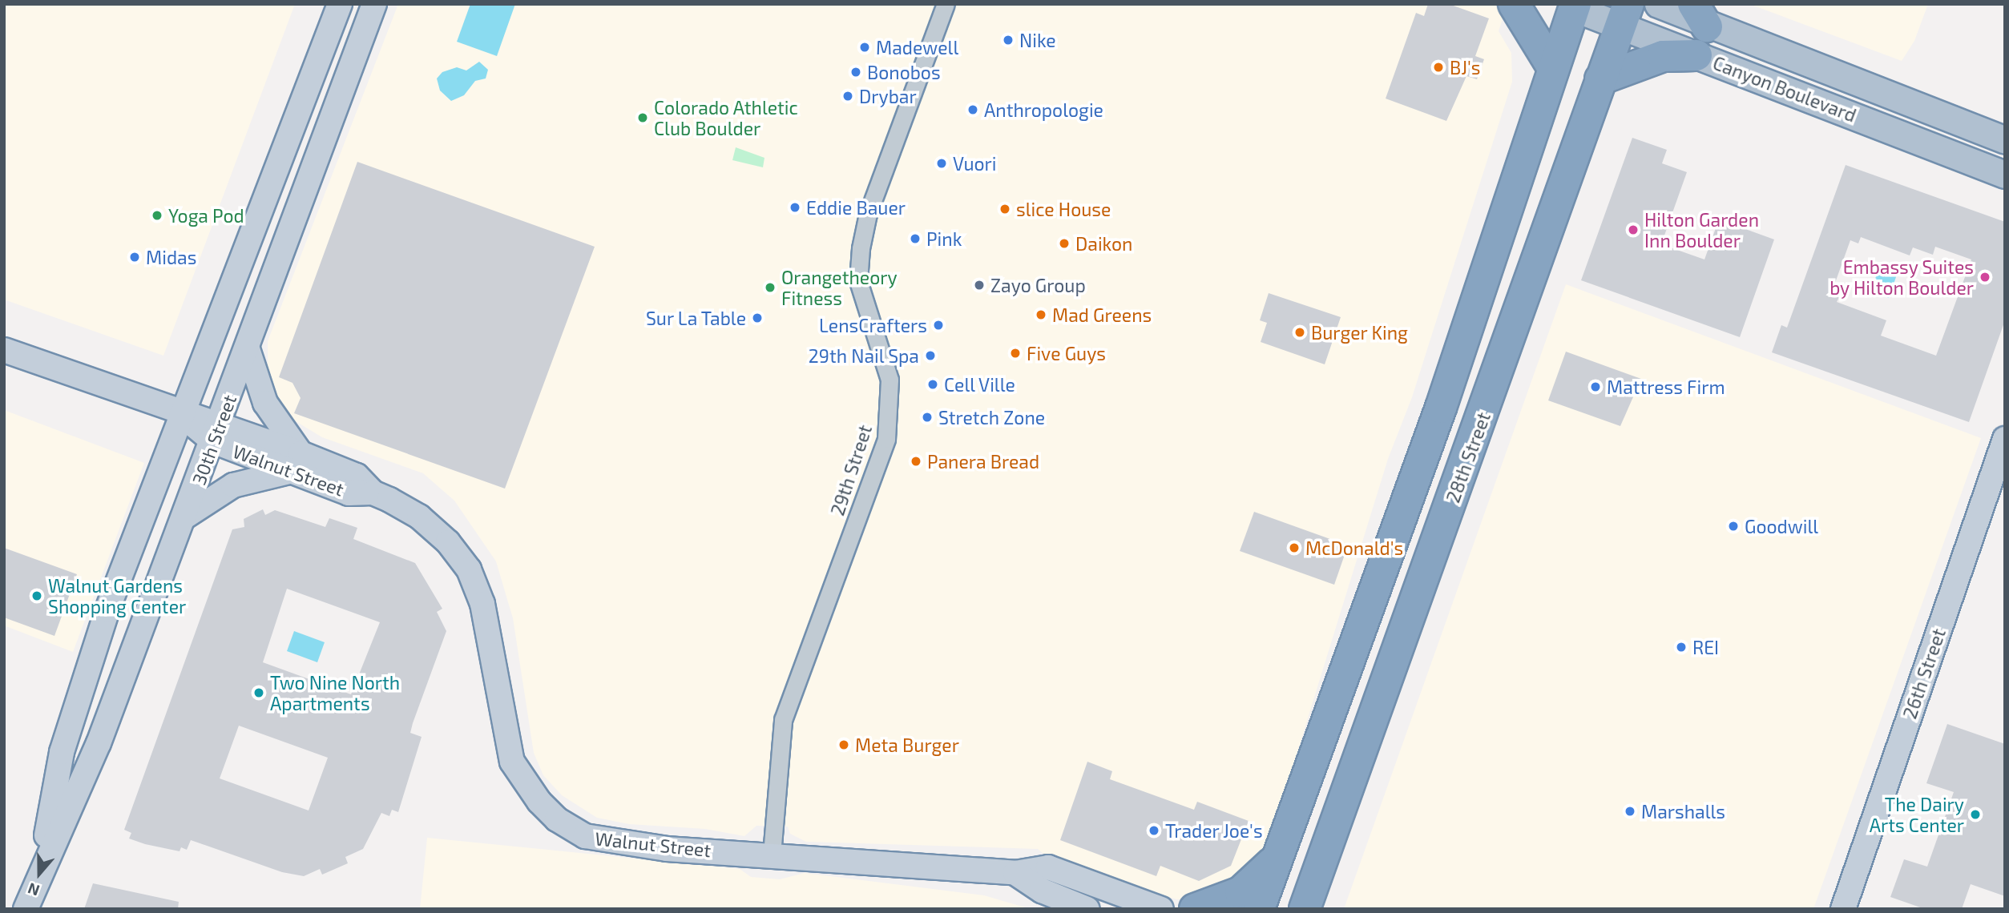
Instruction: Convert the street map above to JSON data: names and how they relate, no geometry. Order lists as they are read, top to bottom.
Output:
{
  "streets": {
    "highway": ["28th Street"],
    "main road": ["Canyon Boulevard"],
    "street": [
      "30th Street",
      "Walnut Street",
      "29th Street",
      "26th Street"
    ]
  },
  "crossings": [
    ["Canyon Boulevard", "28th Street"],
    ["30th Street", "Walnut Street"],
    ["Walnut Street", "29th Street"]
  ],
  "places": [
    "Nike",
    "Madewell",
    "BJ's",
    "Bonobos",
    "Drybar",
    "Anthropologie",
    "Colorado Athletic Club Boulder",
    "Vuori",
    "Eddie Bauer",
    "slice House",
    "Yoga Pod",
    "Hilton Garden Inn Boulder",
    "Pink",
    "Daikon",
    "Midas",
    "Embassy Suites by Hilton Boulder",
    "Zayo Group",
    "Orangetheory Fitness",
    "Mad Greens",
    "Sur La Table",
    "LensCrafters",
    "Burger King",
    "Five Guys",
    "29th Nail Spa",
    "Cell Ville",
    "Mattress Firm",
    "Stretch Zone",
    "Panera Bread",
    "Goodwill",
    "McDonald's",
    "Walnut Gardens Shopping Center",
    "REI",
    "Two Nine North Apartments",
    "Meta Burger",
    "Marshalls",
    "The Dairy Arts Center",
    "Trader Joe's"
  ],
  "north": "bottom"
}
